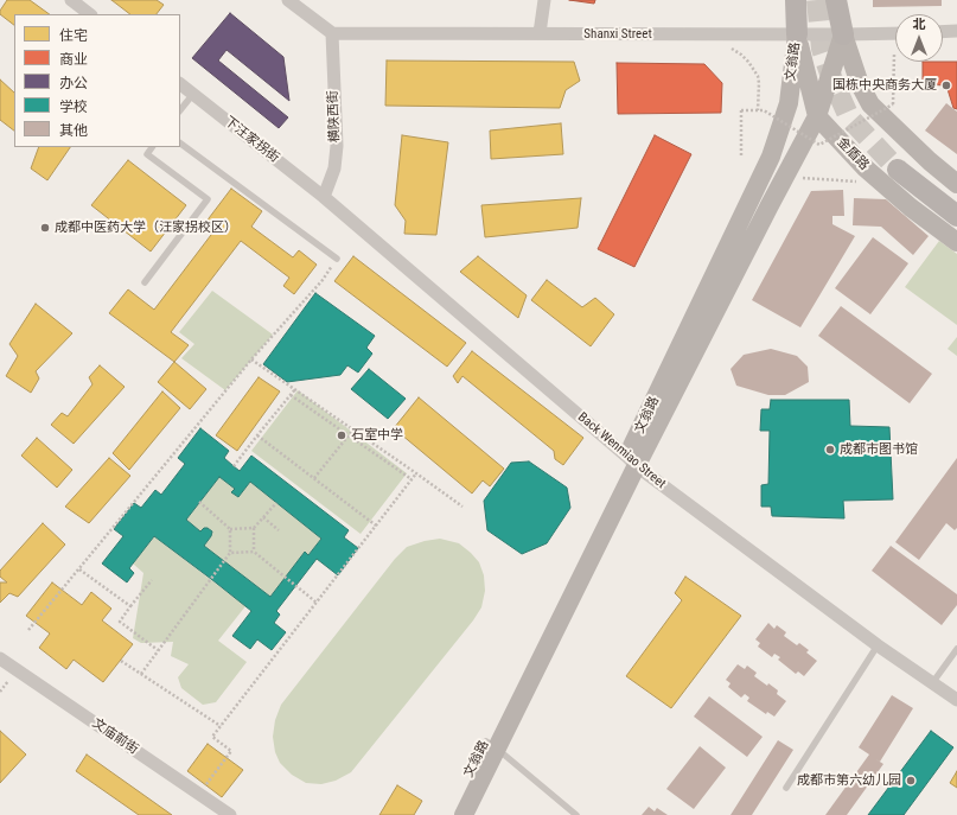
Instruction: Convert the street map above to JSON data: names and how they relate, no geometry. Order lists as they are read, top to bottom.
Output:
{
  "streets": {
    "main road": ["文翁路", "金盾路"],
    "street": [
      "Shanxi Street",
      "横陕西街",
      "下汪家拐街",
      "Back Wenmiao Street",
      "文庙前街"
    ]
  },
  "crossings": [
    ["Shanxi Street", "文翁路"],
    ["Shanxi Street", "横陕西街"],
    ["Shanxi Street", "金盾路"],
    ["文翁路", "金盾路"],
    ["文翁路", "Back Wenmiao Street"],
    ["横陕西街", "下汪家拐街"],
    ["横陕西街", "Back Wenmiao Street"],
    ["下汪家拐街", "Back Wenmiao Street"]
  ],
  "places": [
    "国栋中央商务大厦",
    "成都中医药大学（汪家拐校区）",
    "石室中学",
    "成都市图书馆",
    "成都市第六幼儿园"
  ],
  "legend": [
    "住宅",
    "商业",
    "办公",
    "学校",
    "其他"
  ],
  "north": "top"
}
